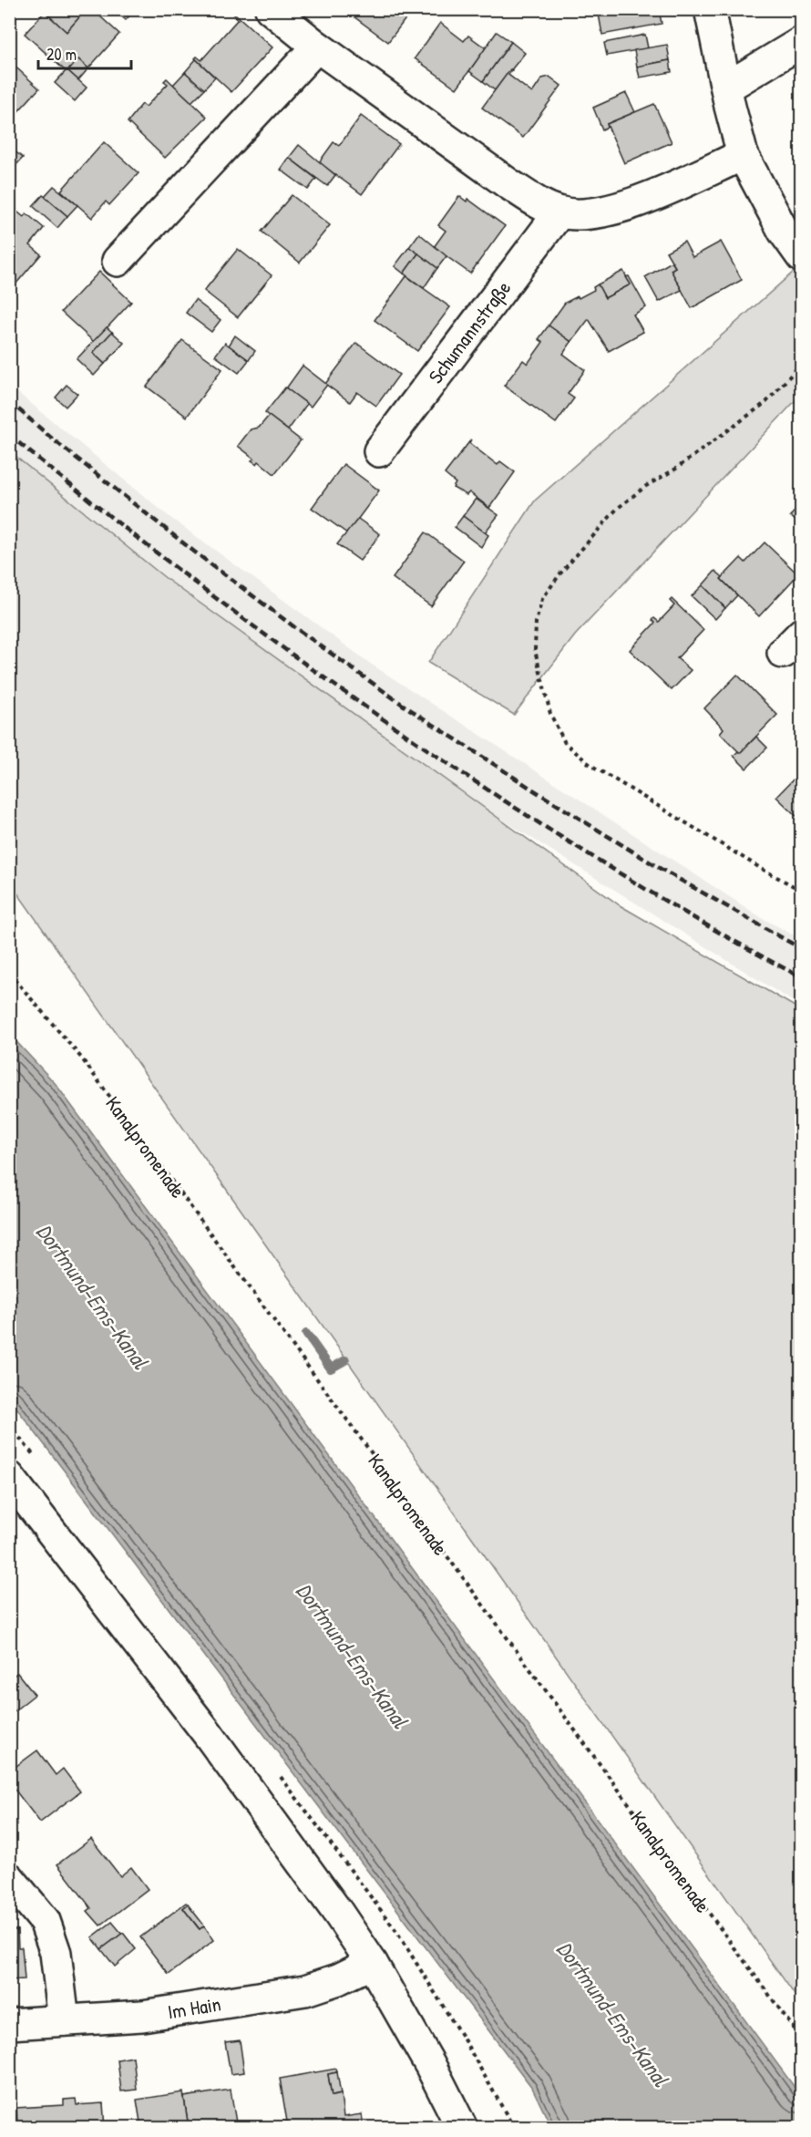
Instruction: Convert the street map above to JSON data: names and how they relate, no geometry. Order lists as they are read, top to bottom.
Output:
{
  "streets": {
    "street": ["Schumannstraße", "Im Hain"],
    "path": ["Kanalpromenade"]
  },
  "water": ["Dortmund-Ems-Kanal"],
  "scale_bar": "20 m"
}
